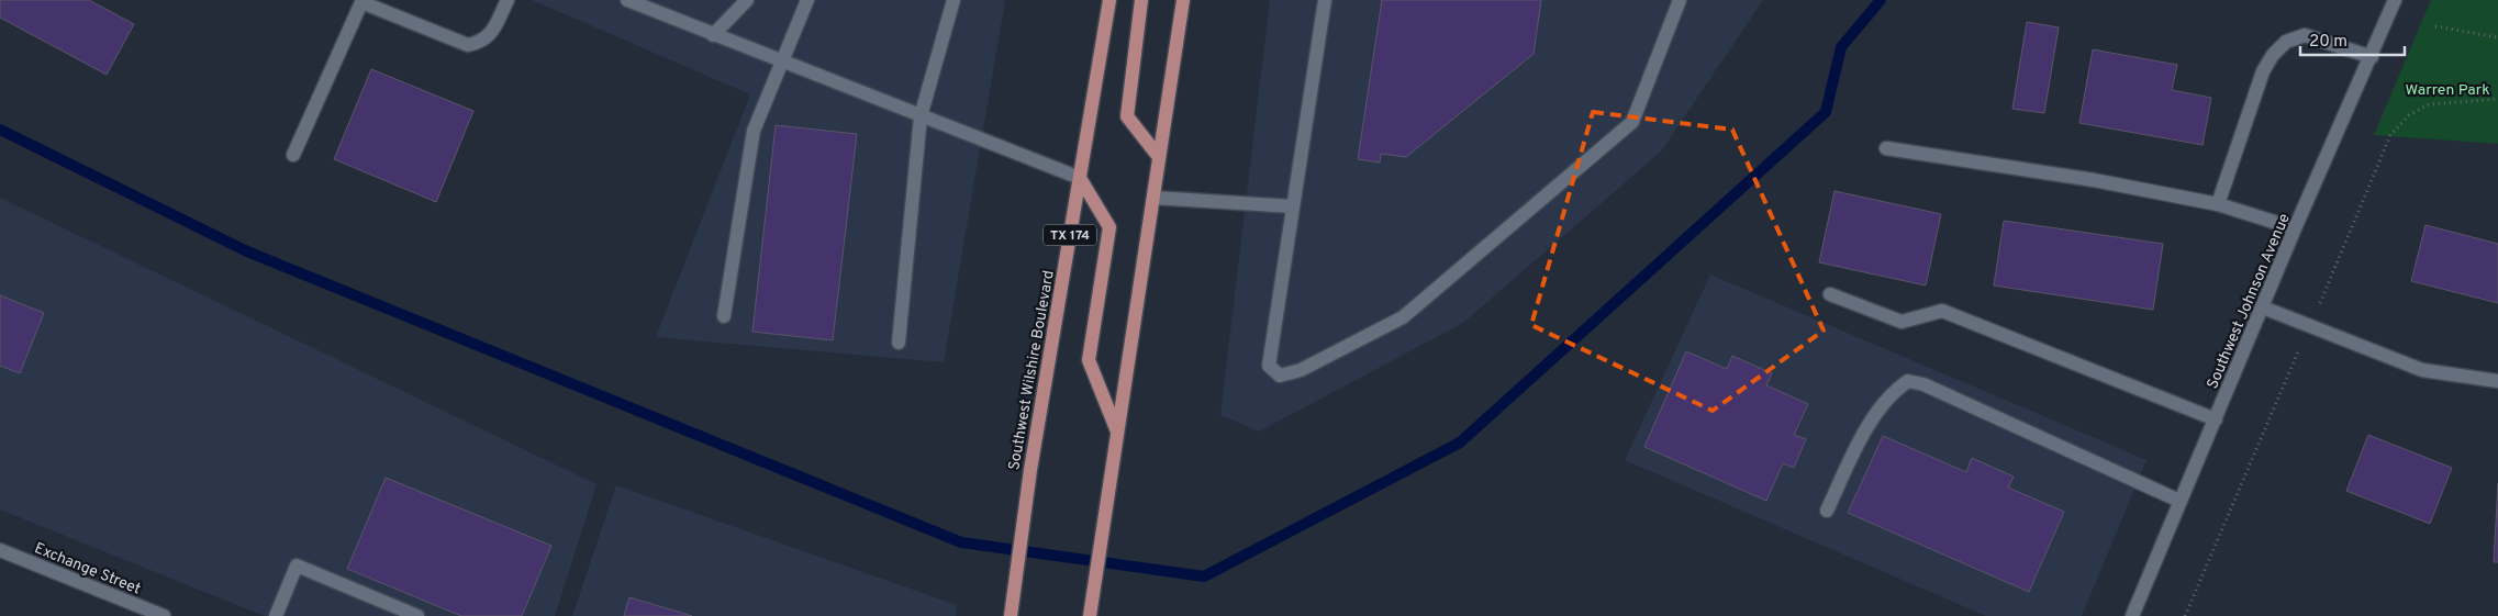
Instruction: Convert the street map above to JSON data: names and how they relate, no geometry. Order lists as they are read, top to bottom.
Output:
{
  "streets": {
    "main road": ["TX 174", "Southwest Wilshire Boulevard"],
    "street": ["Southwest Johnson Avenue", "Exchange Street"]
  },
  "parks": ["Warren Park"],
  "scale_bar": "20 m"
}
